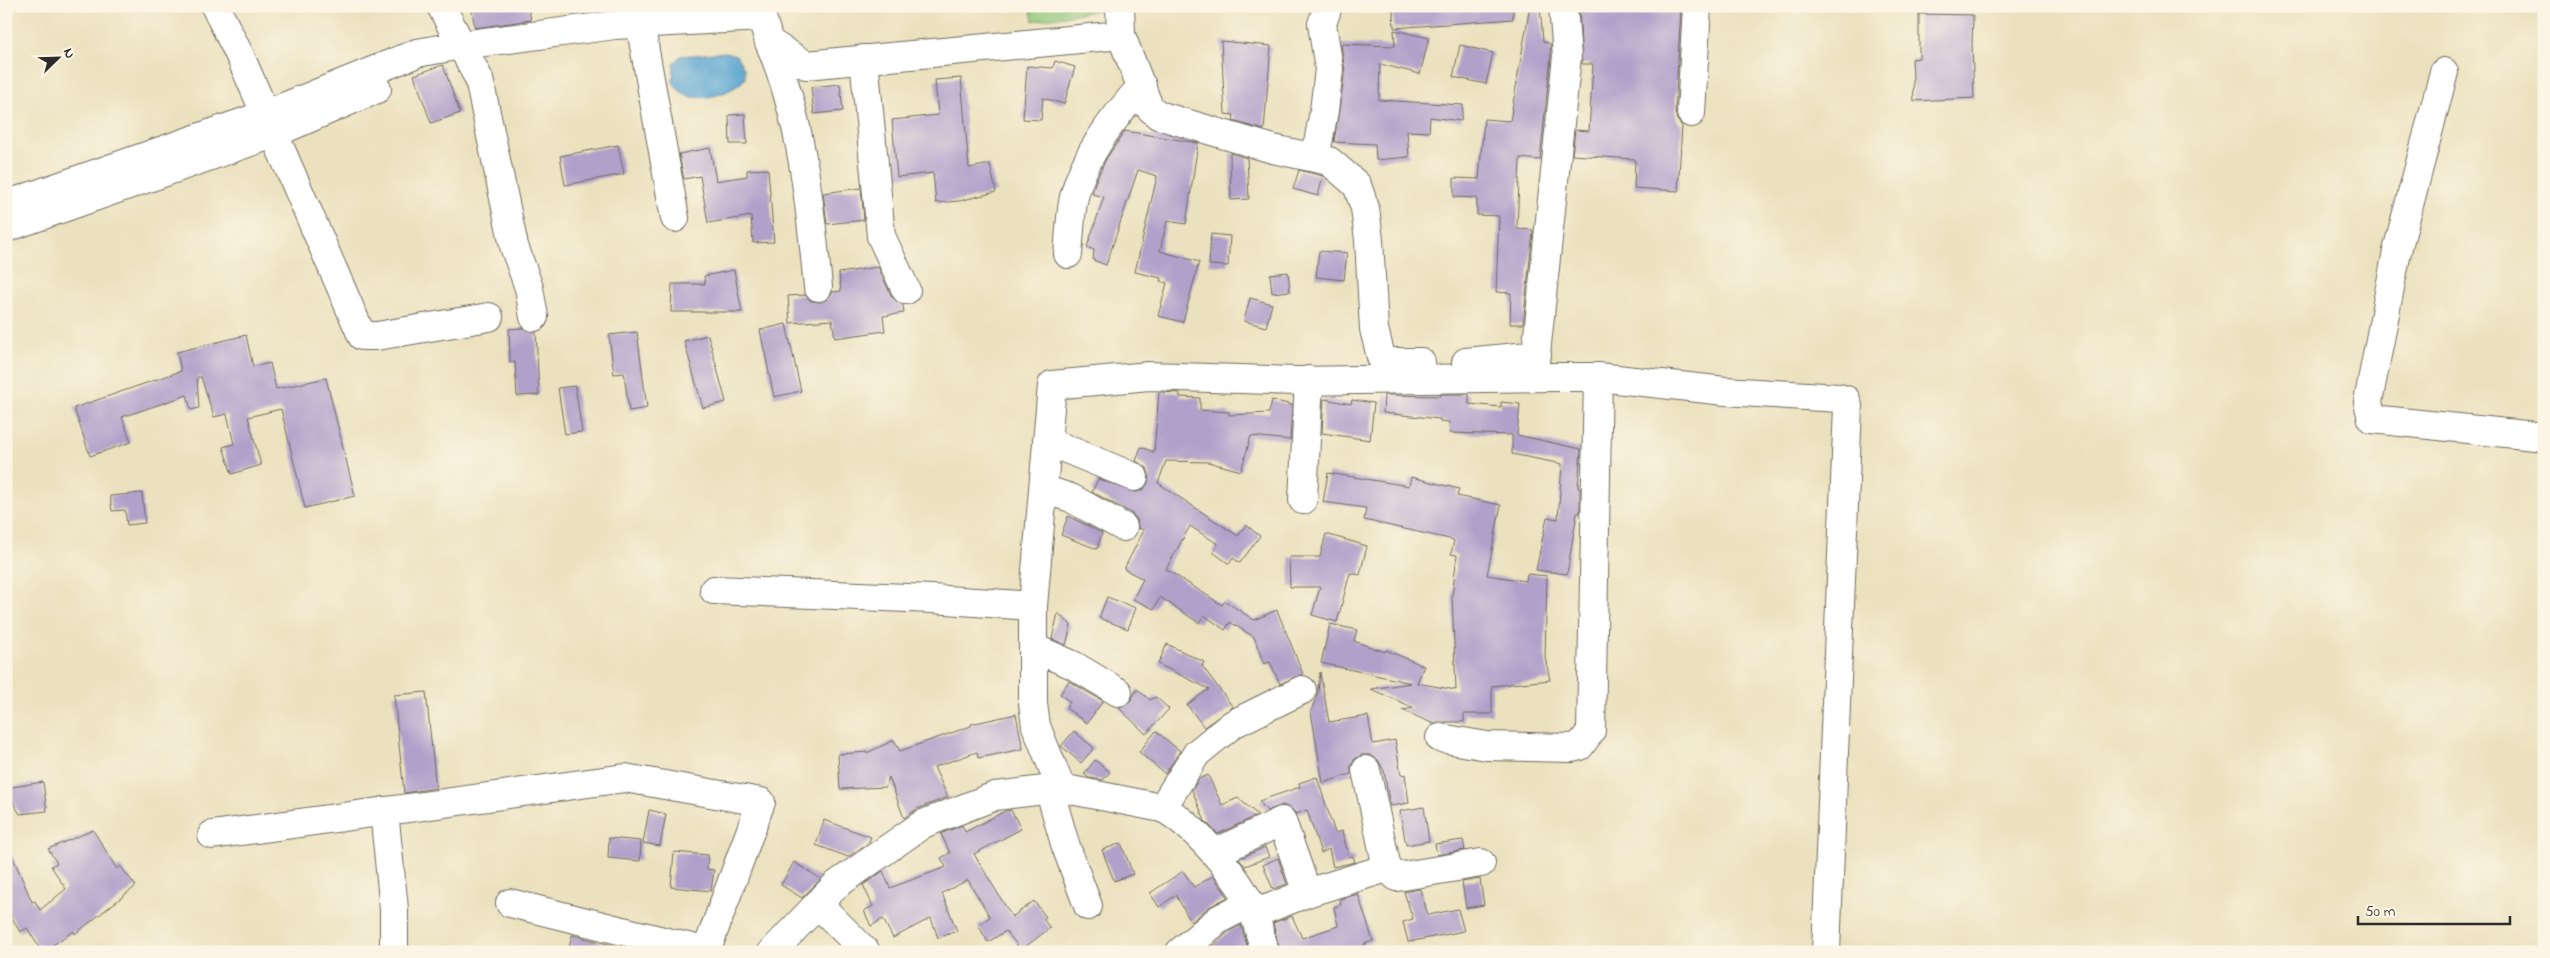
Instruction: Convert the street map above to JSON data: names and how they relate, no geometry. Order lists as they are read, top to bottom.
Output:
{
  "scale_bar": "50 m",
  "north": "top right"
}
